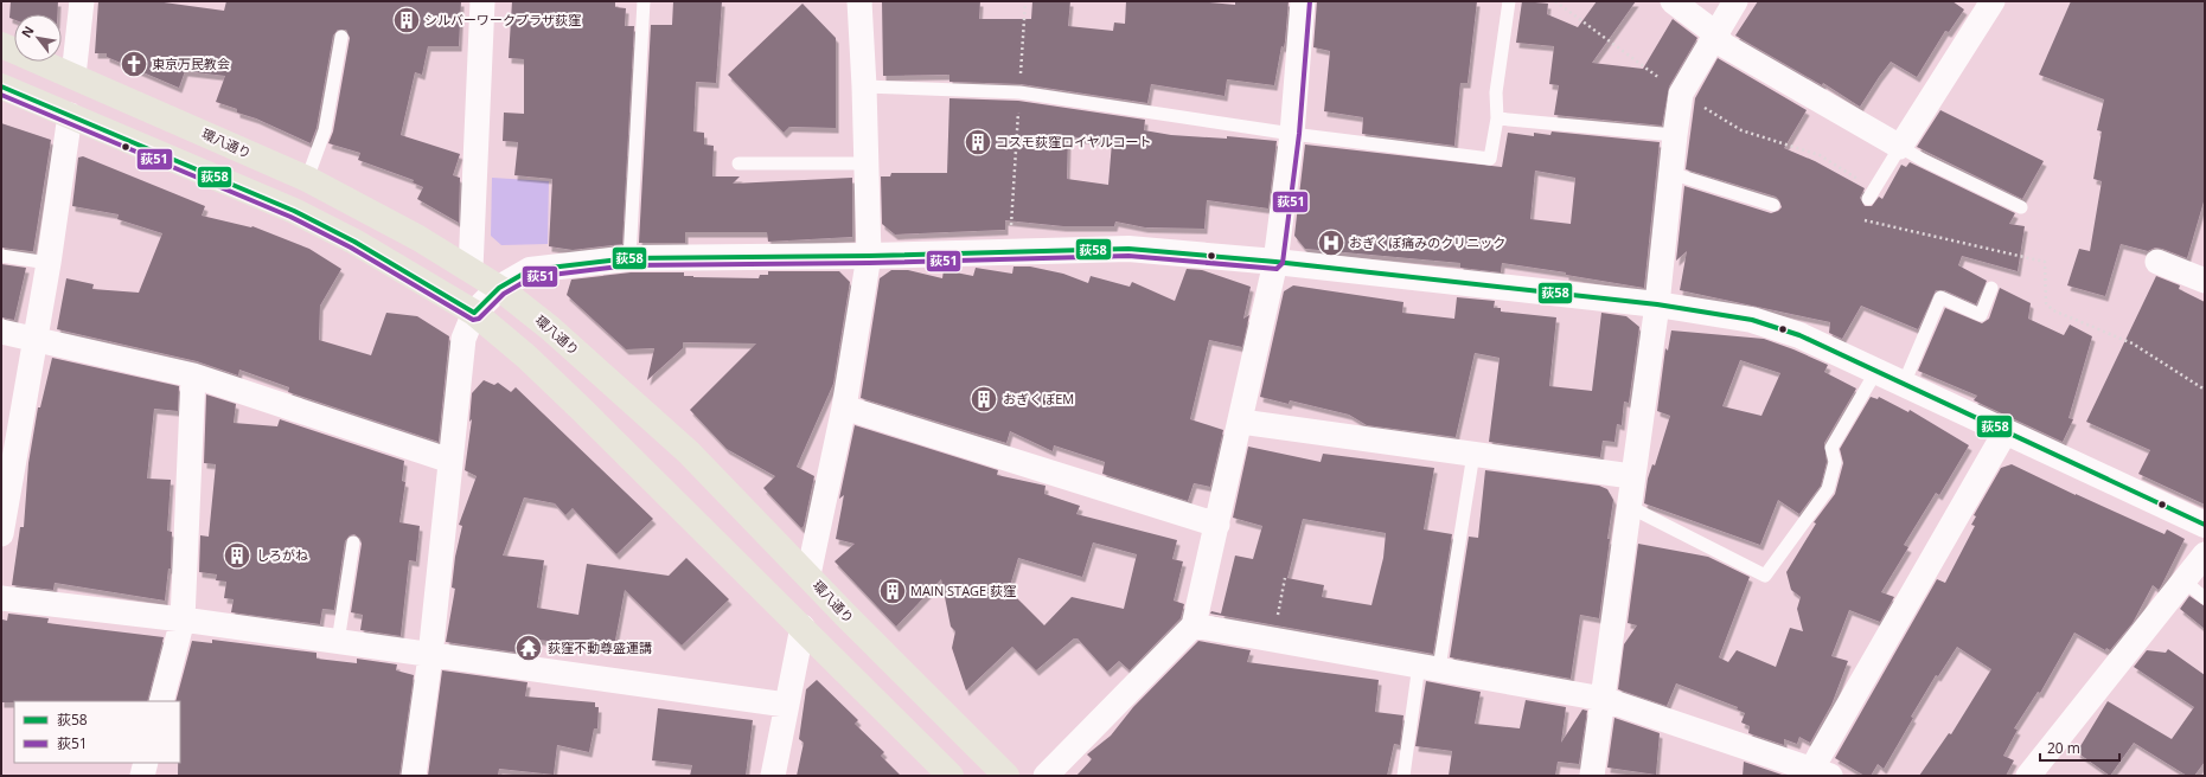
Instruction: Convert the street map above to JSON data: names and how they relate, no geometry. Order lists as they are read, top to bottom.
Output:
{
  "streets": {
    "main road": ["環八通り"]
  },
  "places": {
    "building": [
      "シルバーワークプラザ荻窪",
      "コスモ荻窪ロイヤルコート",
      "おぎくぼEM",
      "しろがね",
      "MAIN STAGE 荻窪"
    ],
    "church": ["東京万民教会"],
    "hospital": ["おぎくぼ痛みのクリニック"],
    "temple": ["荻窪不動尊盛運講"]
  },
  "lines": ["transit line 荻51", "transit line 荻58"],
  "legend": ["荻58", "荻51"],
  "scale_bar": "20 m",
  "north": "top left"
}
